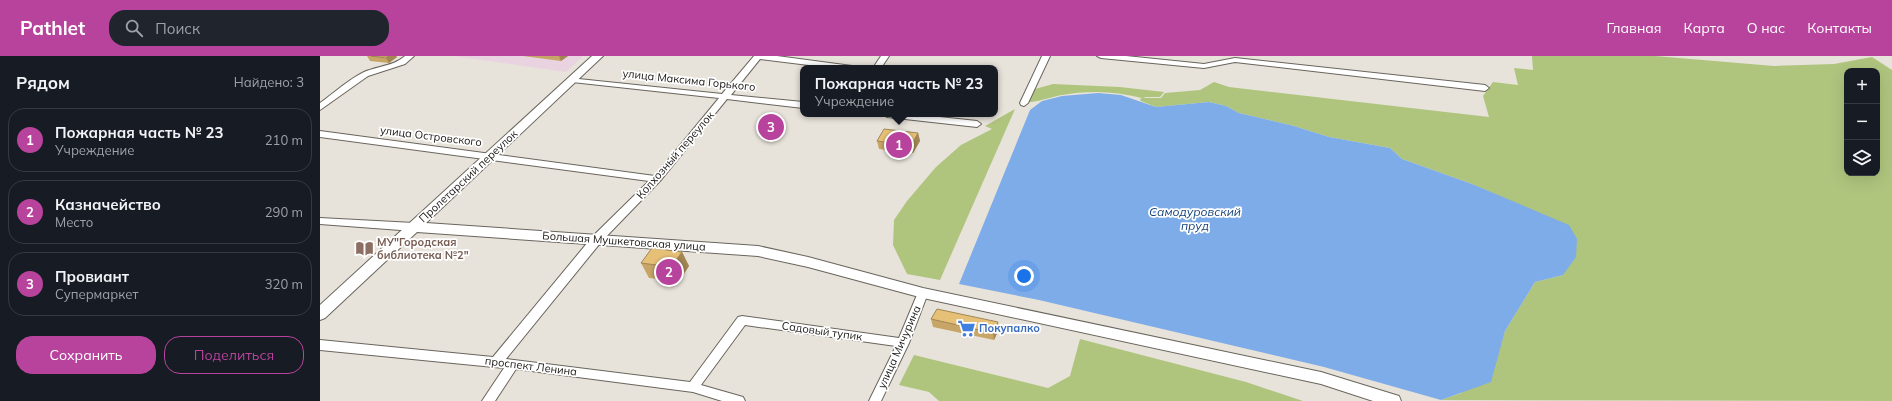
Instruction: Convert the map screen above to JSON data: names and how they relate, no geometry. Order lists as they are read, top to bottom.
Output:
{
  "streets": {
    "main road": ["Пролетарский переулок", "Большая Мушкетовская улица"],
    "street": [
      "улица Максима Горького",
      "улица Островского",
      "Колхозный переулок",
      "Садовый тупик",
      "улица Мичурина",
      "проспект Ленина"
    ]
  },
  "crossings": [
    ["улица Максима Горького", "Колхозный переулок"],
    ["улица Максима Горького", "Пролетарский переулок"],
    ["улица Островского", "Колхозный переулок"],
    ["улица Островского", "Пролетарский переулок"],
    ["Колхозный переулок", "Большая Мушкетовская улица"],
    ["Колхозный переулок", "проспект Ленина"],
    ["Пролетарский переулок", "Большая Мушкетовская улица"],
    ["Большая Мушкетовская улица", "улица Мичурина"],
    ["Садовый тупик", "улица Мичурина"],
    ["Садовый тупик", "проспект Ленина"]
  ],
  "water": ["Самодуровский пруд"],
  "places": {
    "library": ["МУ\"Городская библиотека №2\""],
    "supermarket": ["Покупалко"]
  },
  "page": {
    "header": "Pathlet",
    "search": "Поиск",
    "nav": [
      "Главная",
      "Карта",
      "О нас",
      "Контакты"
    ],
    "heading": ["Рядом", "Найдено: 3"],
    "popup": ["Пожарная часть № 23", "Учреждение"],
    "map_buttons": ["+", "−"],
    "list": [
      {
        "mark": "1",
        "name": "Пожарная часть № 23",
        "note": "Учреждение",
        "value": "210 m"
      },
      {
        "mark": "2",
        "name": "Казначейство",
        "note": "Место",
        "value": "290 m"
      },
      {
        "mark": "3",
        "name": "Провиант",
        "note": "Супермаркет",
        "value": "320 m"
      }
    ],
    "pins": ["3", "1", "2"],
    "buttons": ["Сохранить", "Поделиться"]
  }
}
